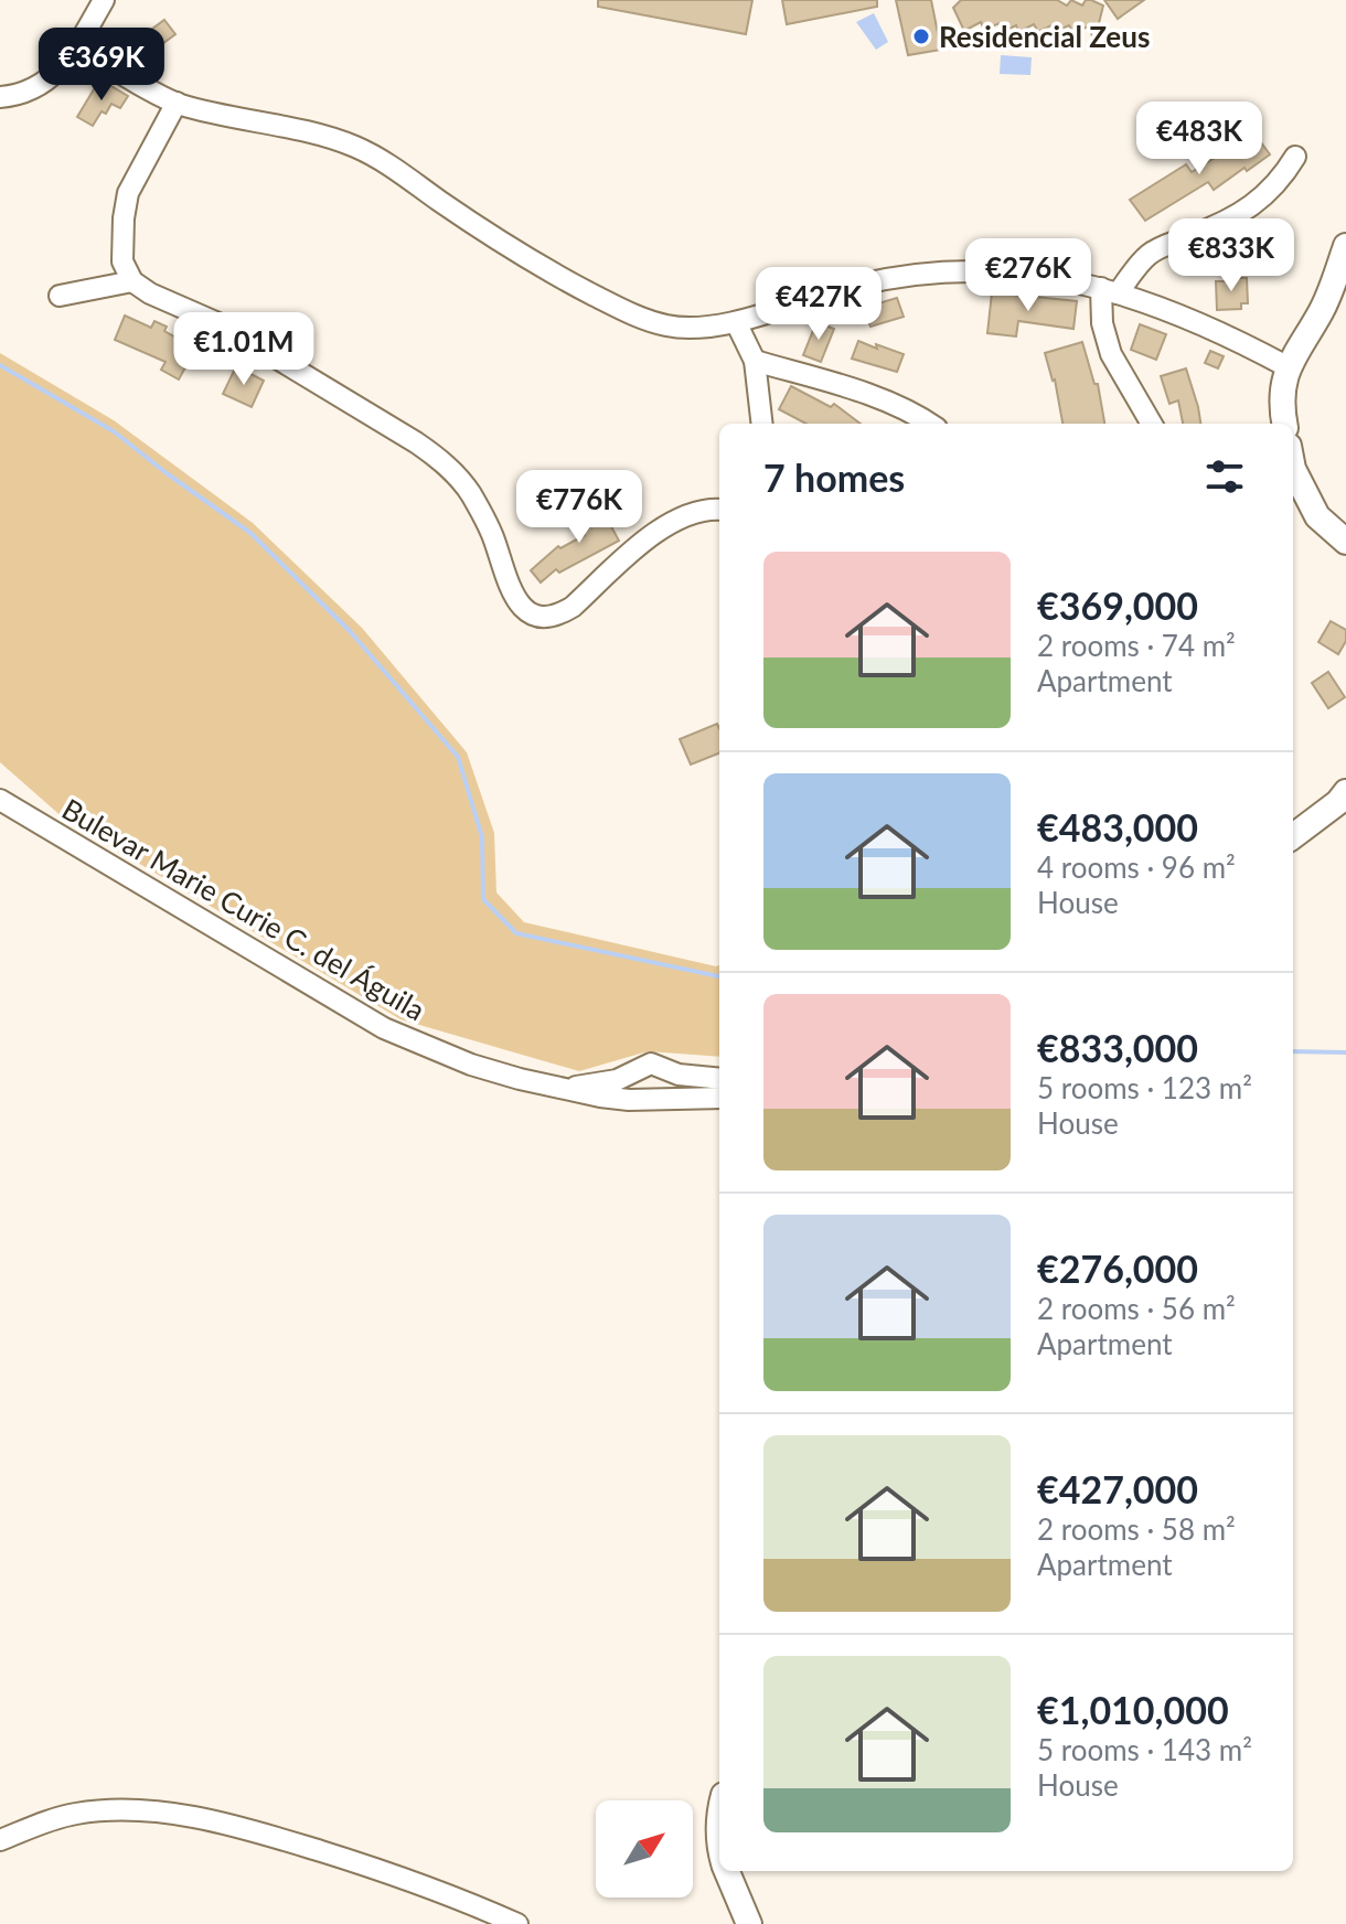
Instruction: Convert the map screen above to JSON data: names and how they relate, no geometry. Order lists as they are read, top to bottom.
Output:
{
  "streets": {
    "street": ["Bulevar Marie Curie C. del Águila"]
  },
  "places": ["Residencial Zeus"],
  "north": "top right",
  "page": {
    "price": [
      "€369K",
      "€483K",
      "€833K",
      "€276K",
      "€427K",
      "€1.01M",
      "€776K"
    ],
    "heading": "7 homes",
    "list": [
      {
        "name": "€369,000",
        "note": "2 rooms · 74 m² · Apartment"
      },
      {
        "name": "€483,000",
        "note": "4 rooms · 96 m² · House"
      },
      {
        "name": "€833,000",
        "note": "5 rooms · 123 m² · House"
      },
      {
        "name": "€276,000",
        "note": "2 rooms · 56 m² · Apartment"
      },
      {
        "name": "€427,000",
        "note": "2 rooms · 58 m² · Apartment"
      },
      {
        "name": "€1,010,000",
        "note": "5 rooms · 143 m² · House"
      }
    ]
  }
}
